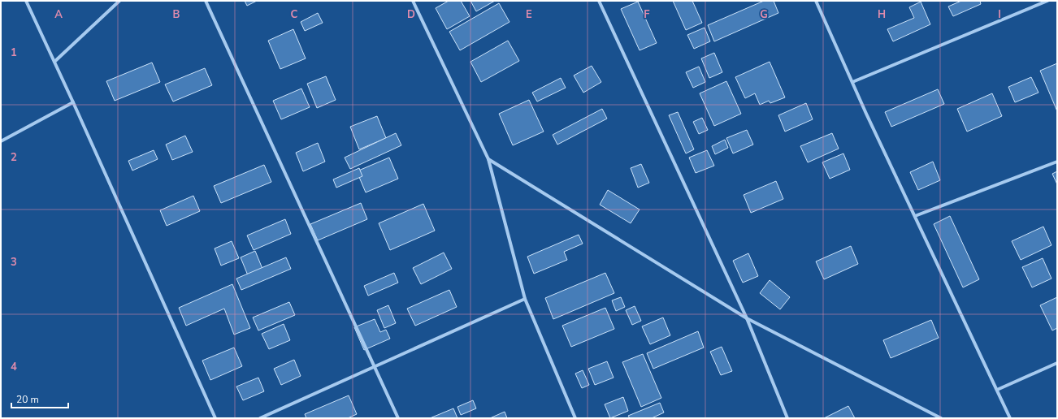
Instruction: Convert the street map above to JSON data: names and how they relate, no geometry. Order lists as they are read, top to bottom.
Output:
{
  "scale_bar": "20 m",
  "grid": {
    "columns": [
      "A",
      "B",
      "C",
      "D",
      "E",
      "F",
      "G",
      "H",
      "I"
    ],
    "rows": [
      "1",
      "2",
      "3",
      "4"
    ]
  }
}
